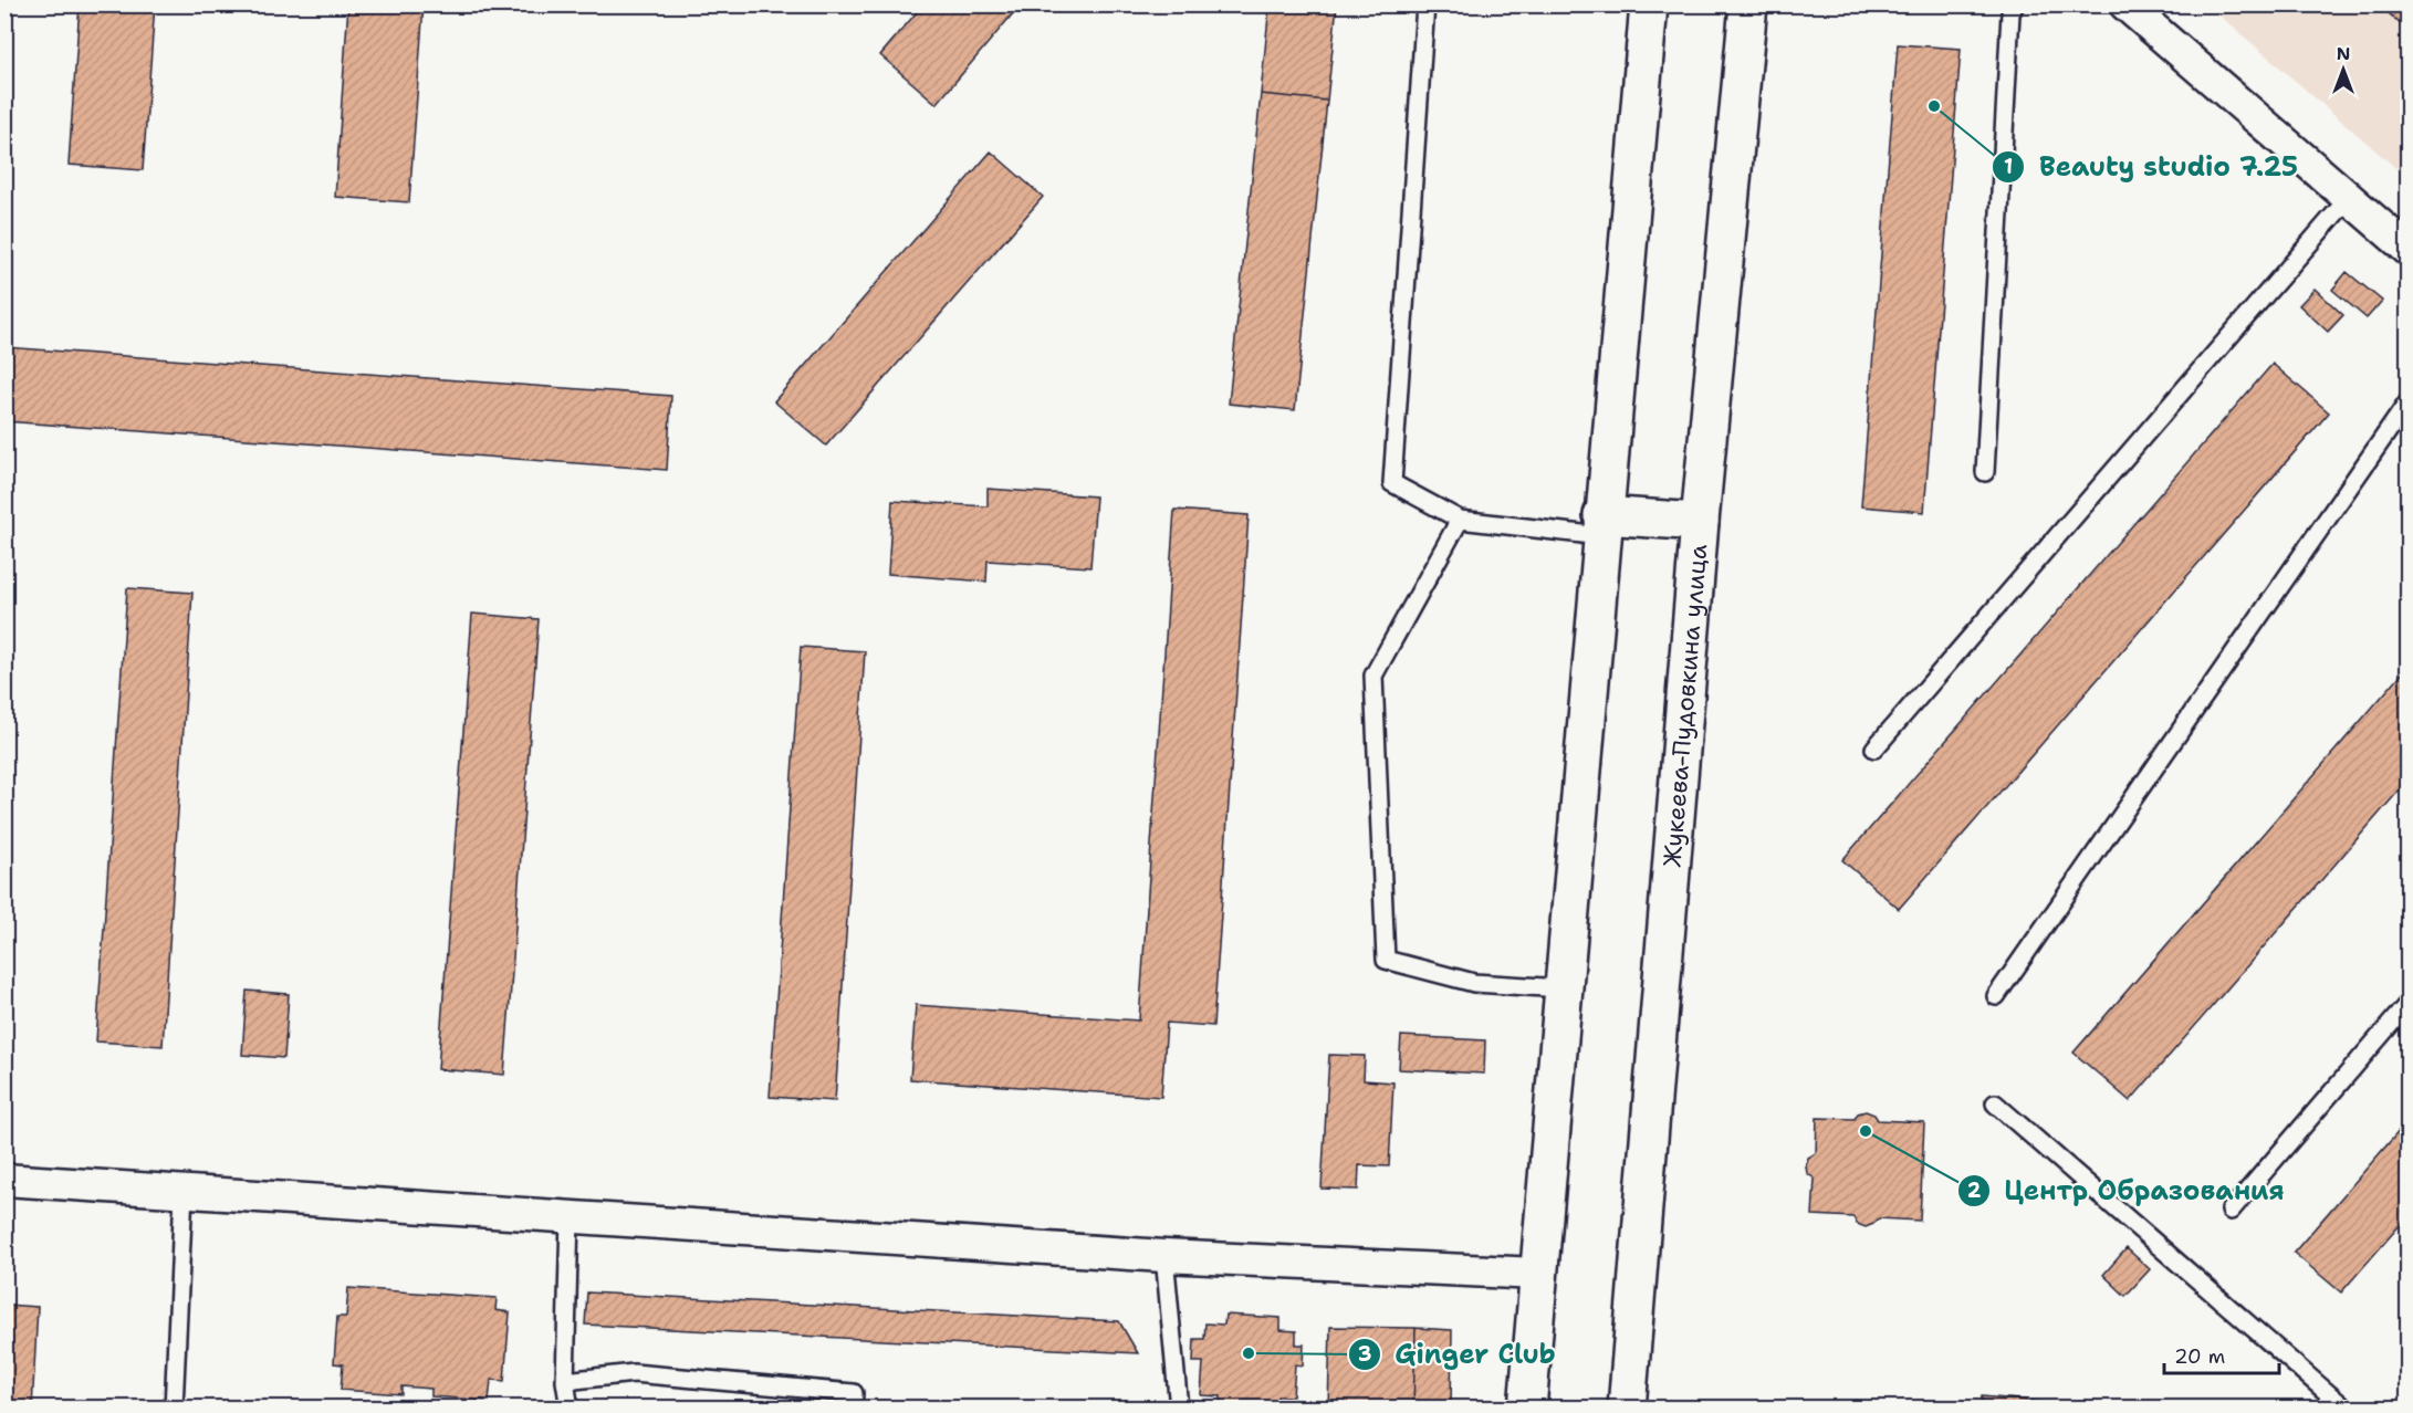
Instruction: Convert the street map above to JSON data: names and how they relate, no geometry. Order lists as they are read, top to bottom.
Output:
{
  "streets": {
    "main road": ["Жукеева-Пудовкина улица"]
  },
  "places": ["Beauty studio 7.25", "Центр Образования", "Ginger Club"],
  "scale_bar": "20 m",
  "north": "top"
}
